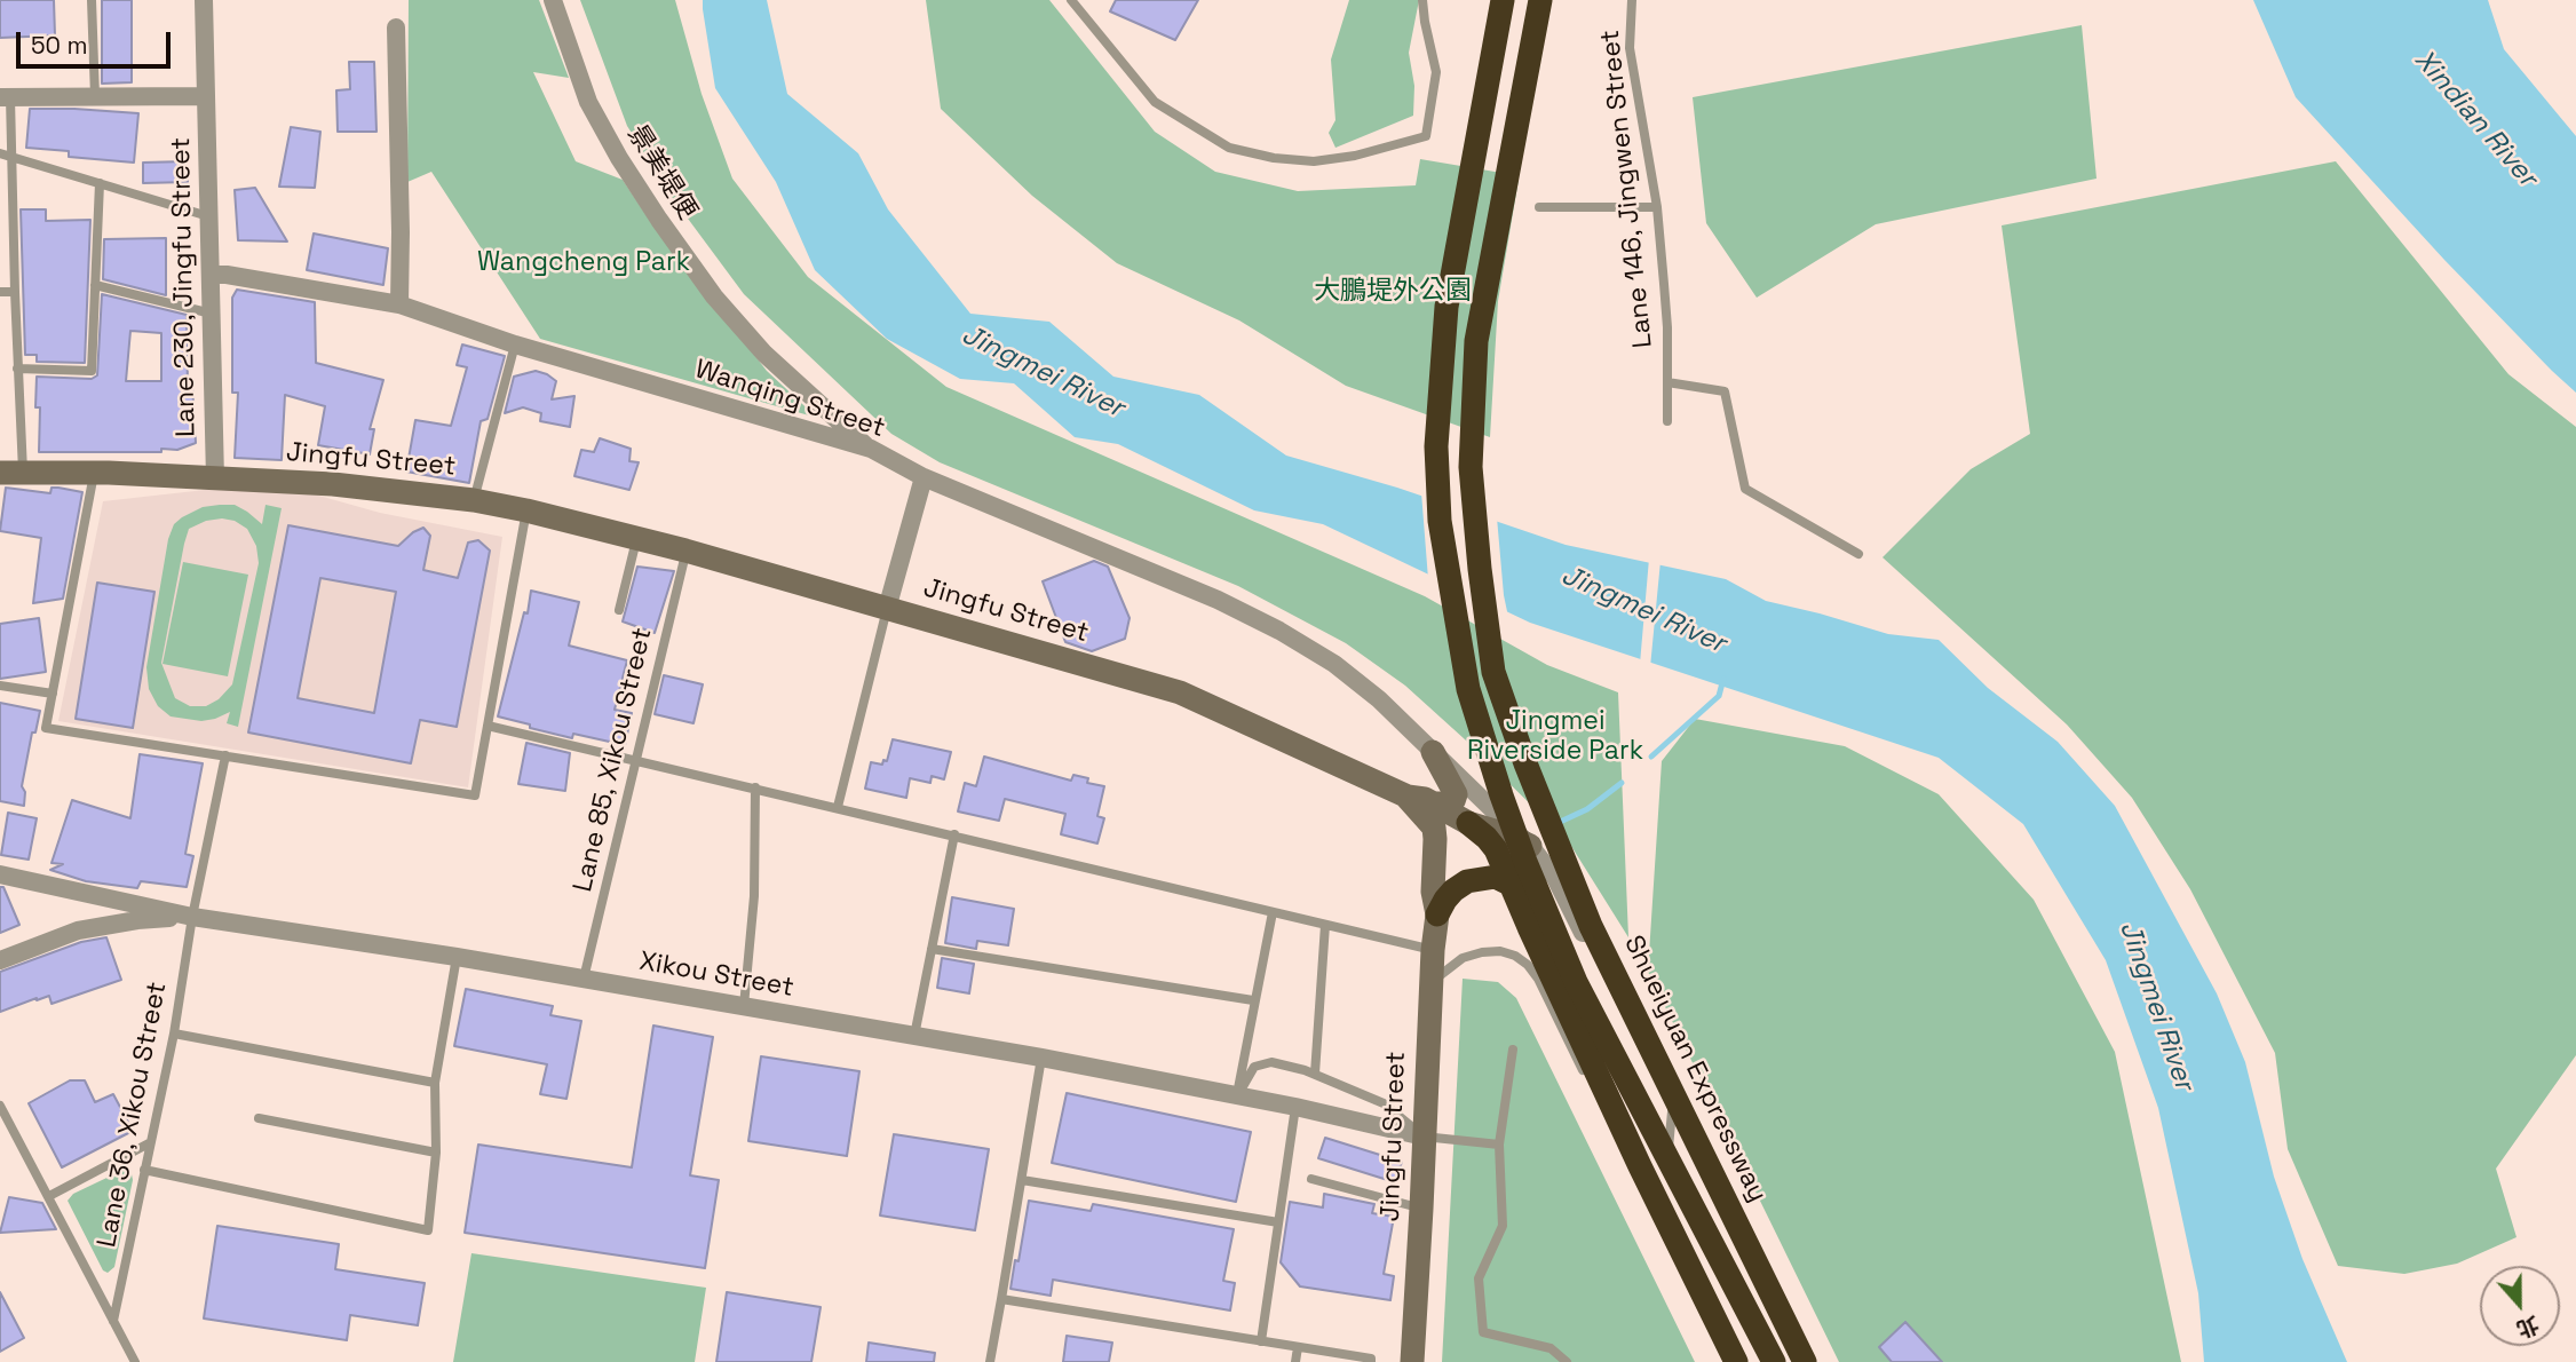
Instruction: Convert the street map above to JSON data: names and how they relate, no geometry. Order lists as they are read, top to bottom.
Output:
{
  "streets": {
    "street": [
      "景美堤便",
      "Lane 230, Jingfu Street",
      "Wanqing Street",
      "Jingfu Street",
      "Xikou Street"
    ],
    "lane": ["Lane 146, Jingwen Street", "Lane 85, Xikou Street", "Lane 36, Xikou Street"]
  },
  "crossings": [
    ["景美堤便", "Wanqing Street"],
    ["Lane 230, Jingfu Street", "Wanqing Street"],
    ["Lane 230, Jingfu Street", "Jingfu Street"],
    ["Jingfu Street", "Lane 85, Xikou Street"],
    ["Jingfu Street", "Xikou Street"],
    ["Lane 85, Xikou Street", "Xikou Street"],
    ["Xikou Street", "Lane 36, Xikou Street"]
  ],
  "water": ["Xindian River", "Jingmei River"],
  "parks": ["Wangcheng Park", "大鵬堤外公園", "Jingmei Riverside Park"],
  "scale_bar": "50 m",
  "north": "bottom"
}
